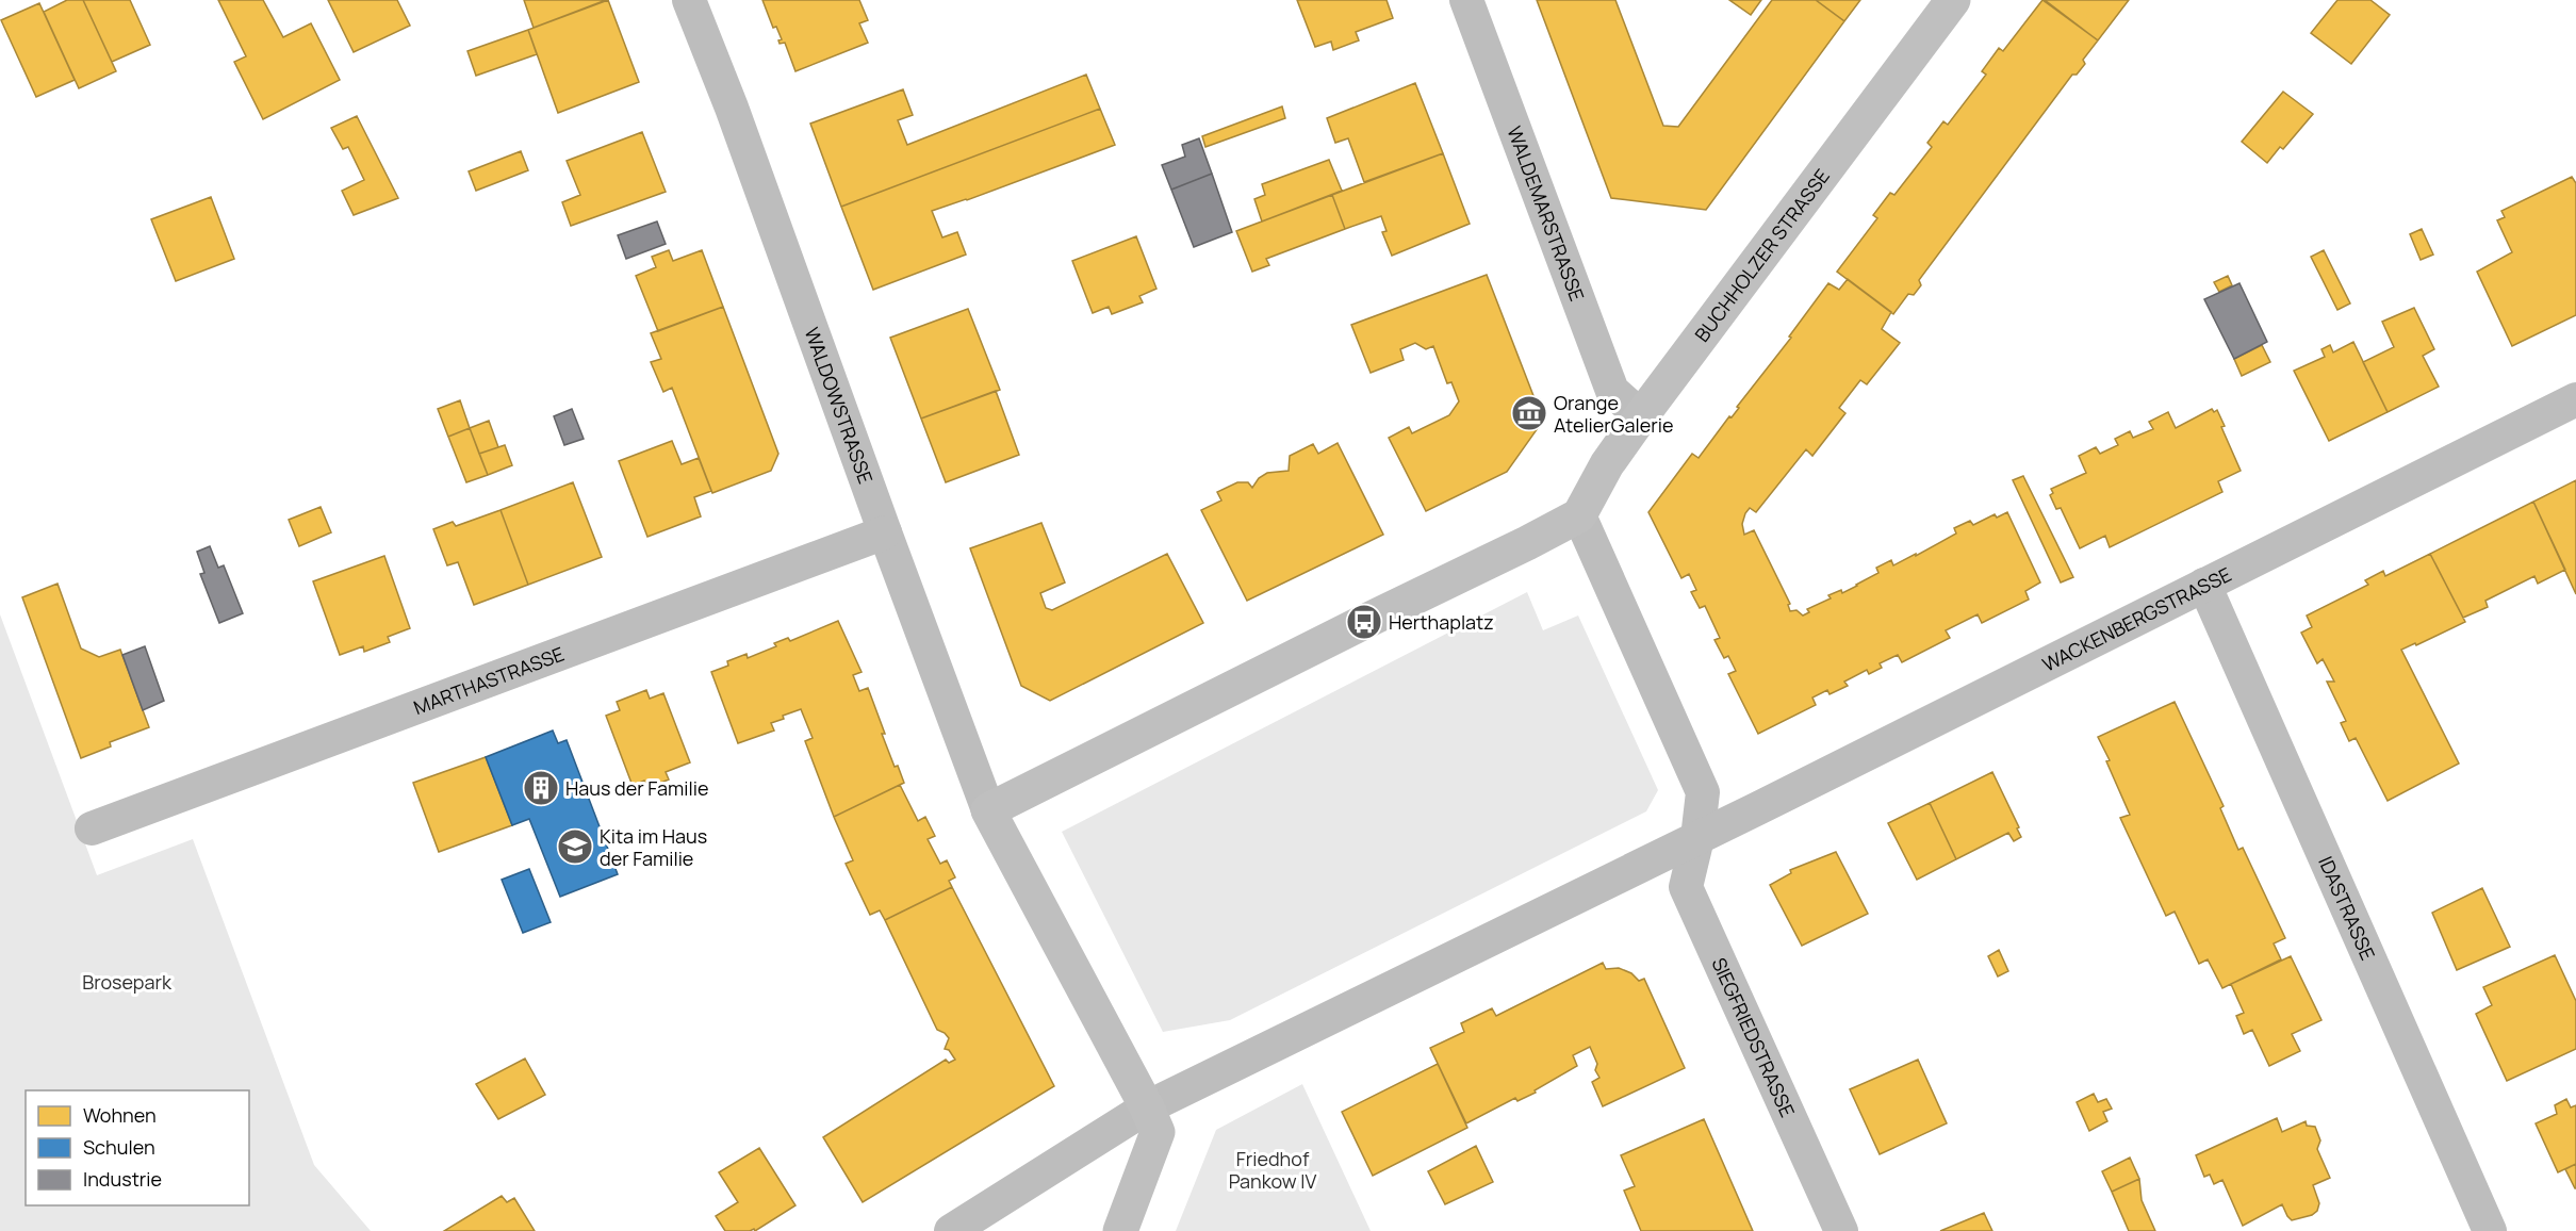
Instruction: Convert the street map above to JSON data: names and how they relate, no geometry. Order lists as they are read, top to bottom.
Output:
{
  "streets": {
    "street": [
      "WALDEMARSTRASSE",
      "BUCHHOLZER STRASSE",
      "WALDOWSTRASSE",
      "WACKENBERGSTRASSE",
      "MARTHASTRASSE",
      "IDASTRASSE",
      "SIEGFRIEDSTRASSE"
    ]
  },
  "crossings": [
    ["WALDEMARSTRASSE", "BUCHHOLZER STRASSE"],
    ["WALDOWSTRASSE", "MARTHASTRASSE"],
    ["WACKENBERGSTRASSE", "IDASTRASSE"],
    ["WACKENBERGSTRASSE", "SIEGFRIEDSTRASSE"]
  ],
  "parks": ["Brosepark", "Friedhof Pankow IV"],
  "places": {
    "museum": ["Orange AtelierGalerie"],
    "bus stop": ["Herthaplatz"],
    "building": ["Haus der Familie"],
    "school or university": ["Kita im Haus der Familie"]
  },
  "legend": ["Wohnen", "Schulen", "Industrie"]
}
